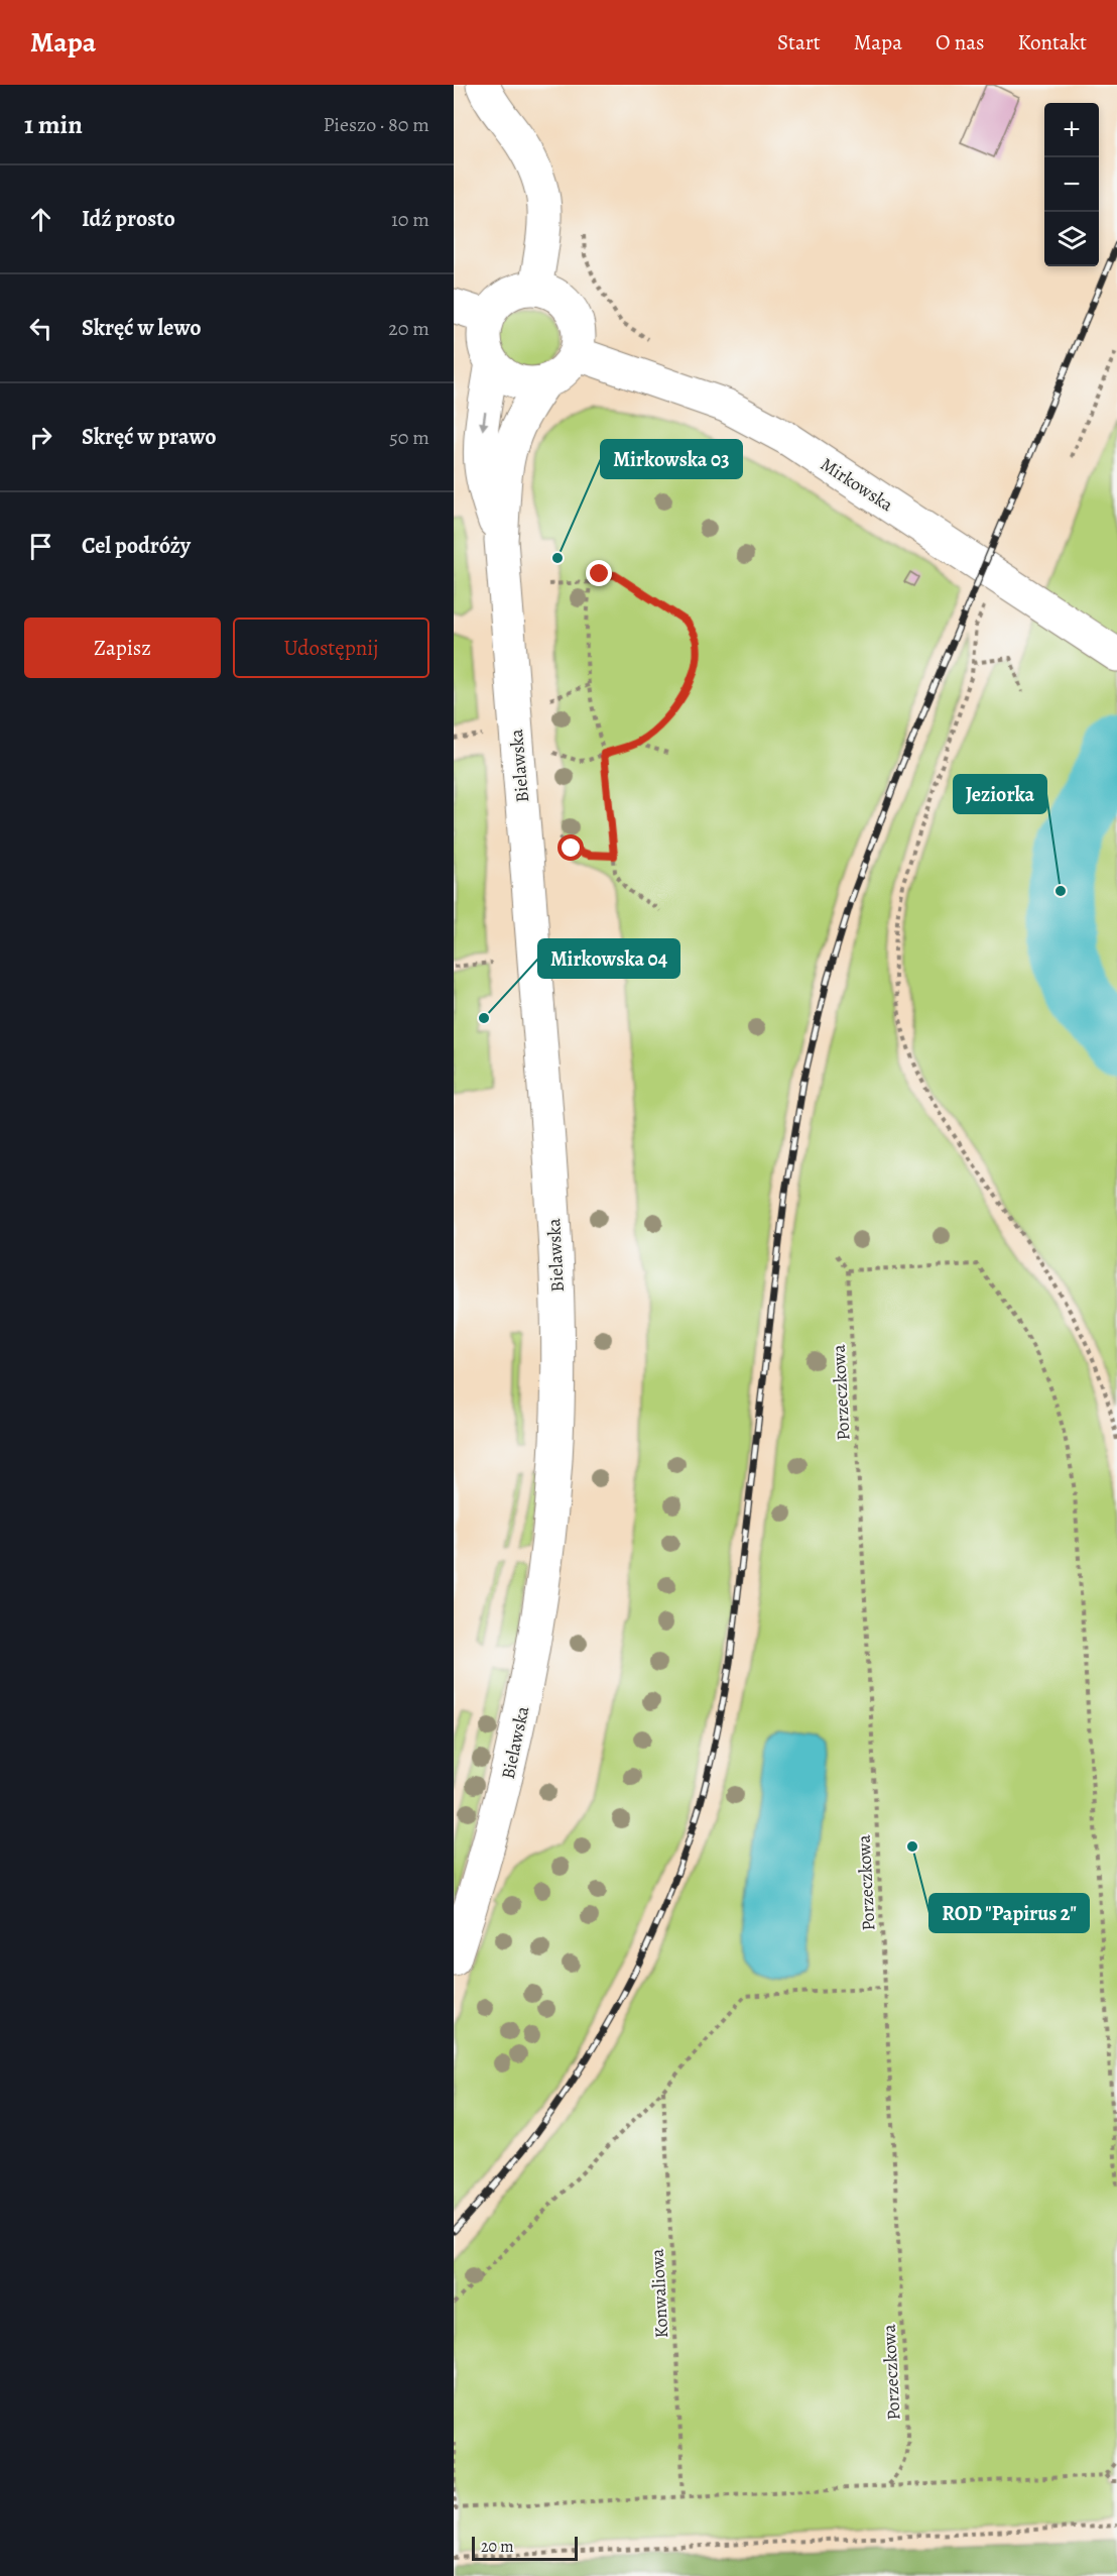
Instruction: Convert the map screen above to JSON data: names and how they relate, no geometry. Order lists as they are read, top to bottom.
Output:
{
  "streets": {
    "street": ["Mirkowska", "Bielawska"],
    "path": ["Porzeczkowa", "Konwaliowa"]
  },
  "crossings": [
    ["Mirkowska", "Bielawska"]
  ],
  "places": [
    "Mirkowska 03",
    "Jeziorka",
    "Mirkowska 04",
    "ROD \"Papirus 2\""
  ],
  "scale_bar": "20 m",
  "page": {
    "header": "Mapa",
    "nav": [
      "Start",
      "Mapa",
      "O nas",
      "Kontakt"
    ],
    "heading": ["1 min", "Pieszo · 80 m"],
    "map_buttons": ["+", "−"],
    "list": [
      ["Idź prosto", "10 m"],
      ["Skręć w lewo", "20 m"],
      ["Skręć w prawo", "50 m"],
      "Cel podróży"
    ],
    "buttons": ["Zapisz", "Udostępnij"],
    "scale": "20 m"
  }
}
